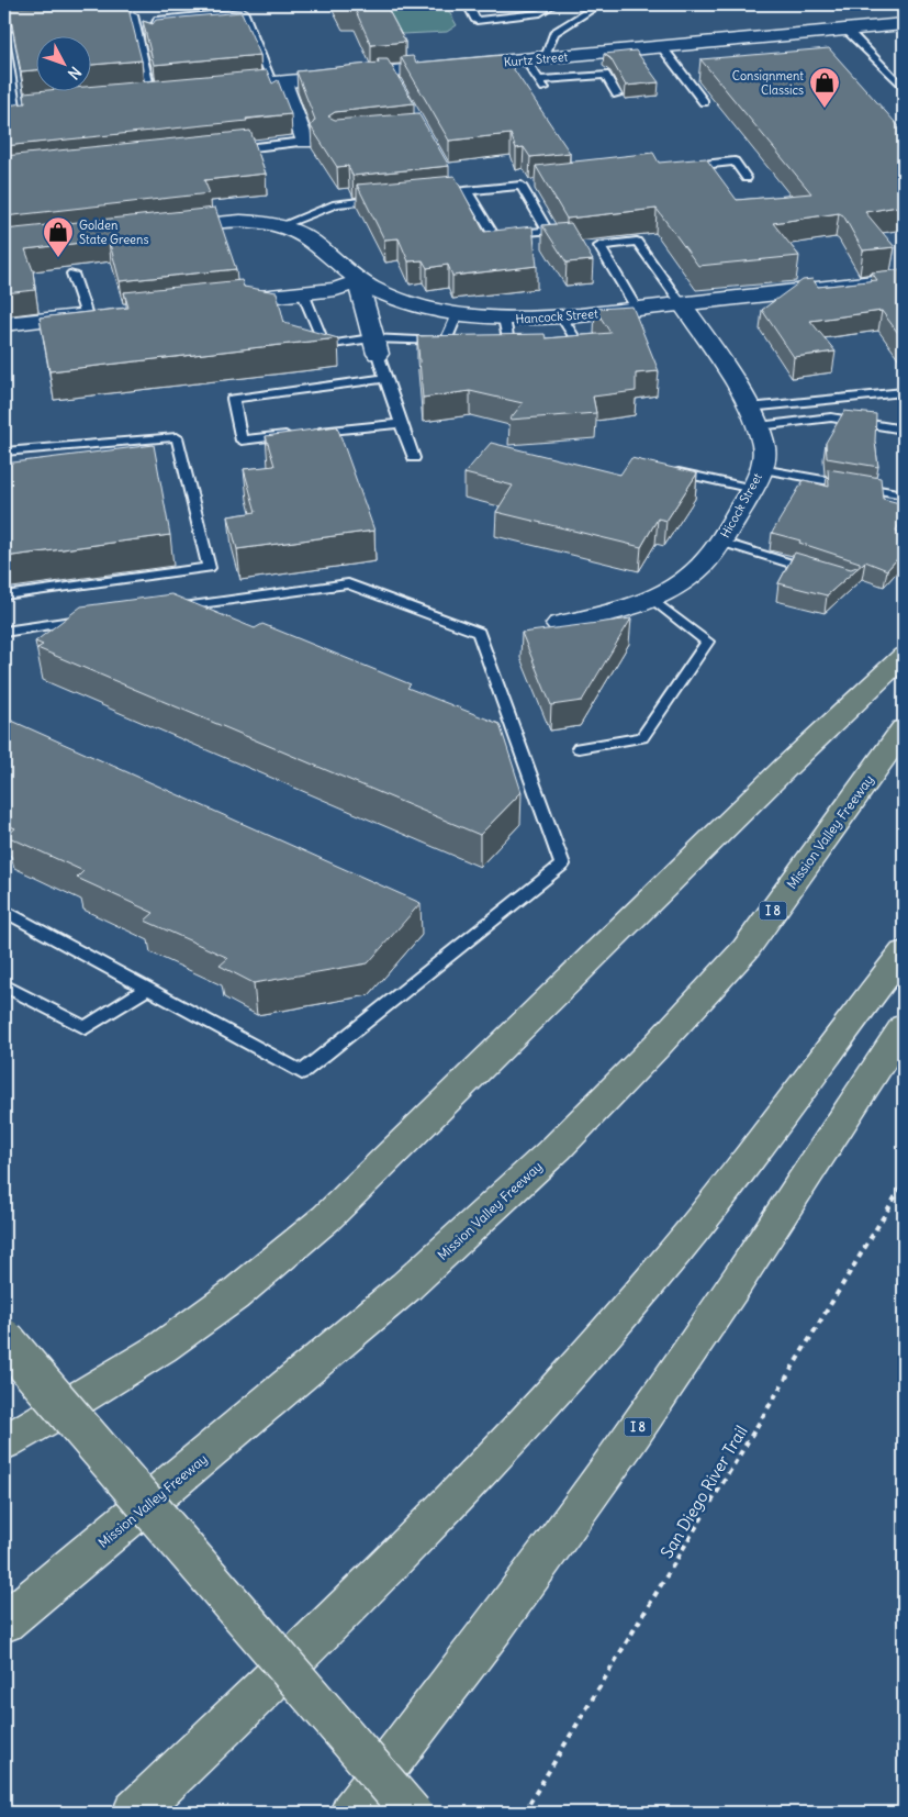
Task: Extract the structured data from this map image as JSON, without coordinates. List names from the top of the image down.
{
  "streets": {
    "highway": ["Mission Valley Freeway", "I 8"],
    "street": ["Kurtz Street", "Hancock Street", "Hicock Street"],
    "path": ["San Diego River Trail"]
  },
  "crossings": [
    ["Hancock Street", "Hicock Street"]
  ],
  "places": {
    "shop": ["Consignment Classics", "Golden State Greens"]
  },
  "north": "bottom right"
}
